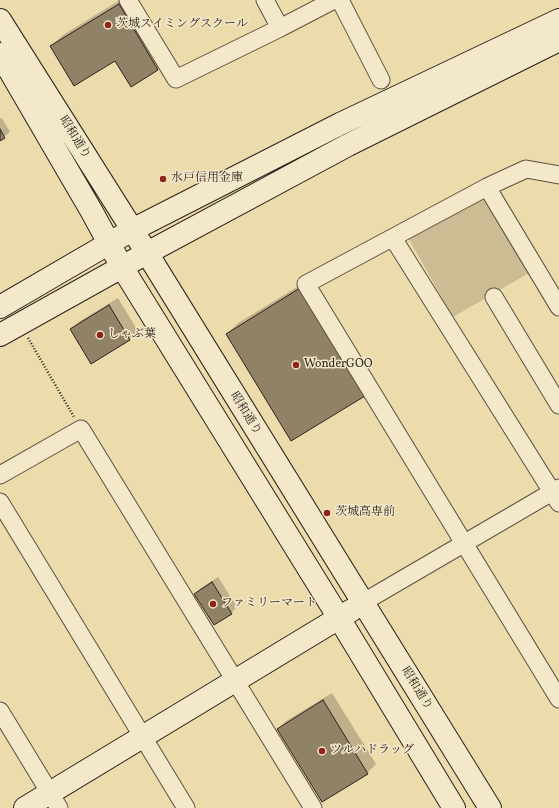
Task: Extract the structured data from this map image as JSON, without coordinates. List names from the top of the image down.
{
  "streets": {
    "street": ["昭和通り"]
  },
  "places": [
    "茨城スイミングスクール",
    "水戸信用金庫",
    "しゃぶ葉",
    "WonderGOO",
    "茨城高専前",
    "ファミリーマート",
    "ツルハドラッグ"
  ]
}
